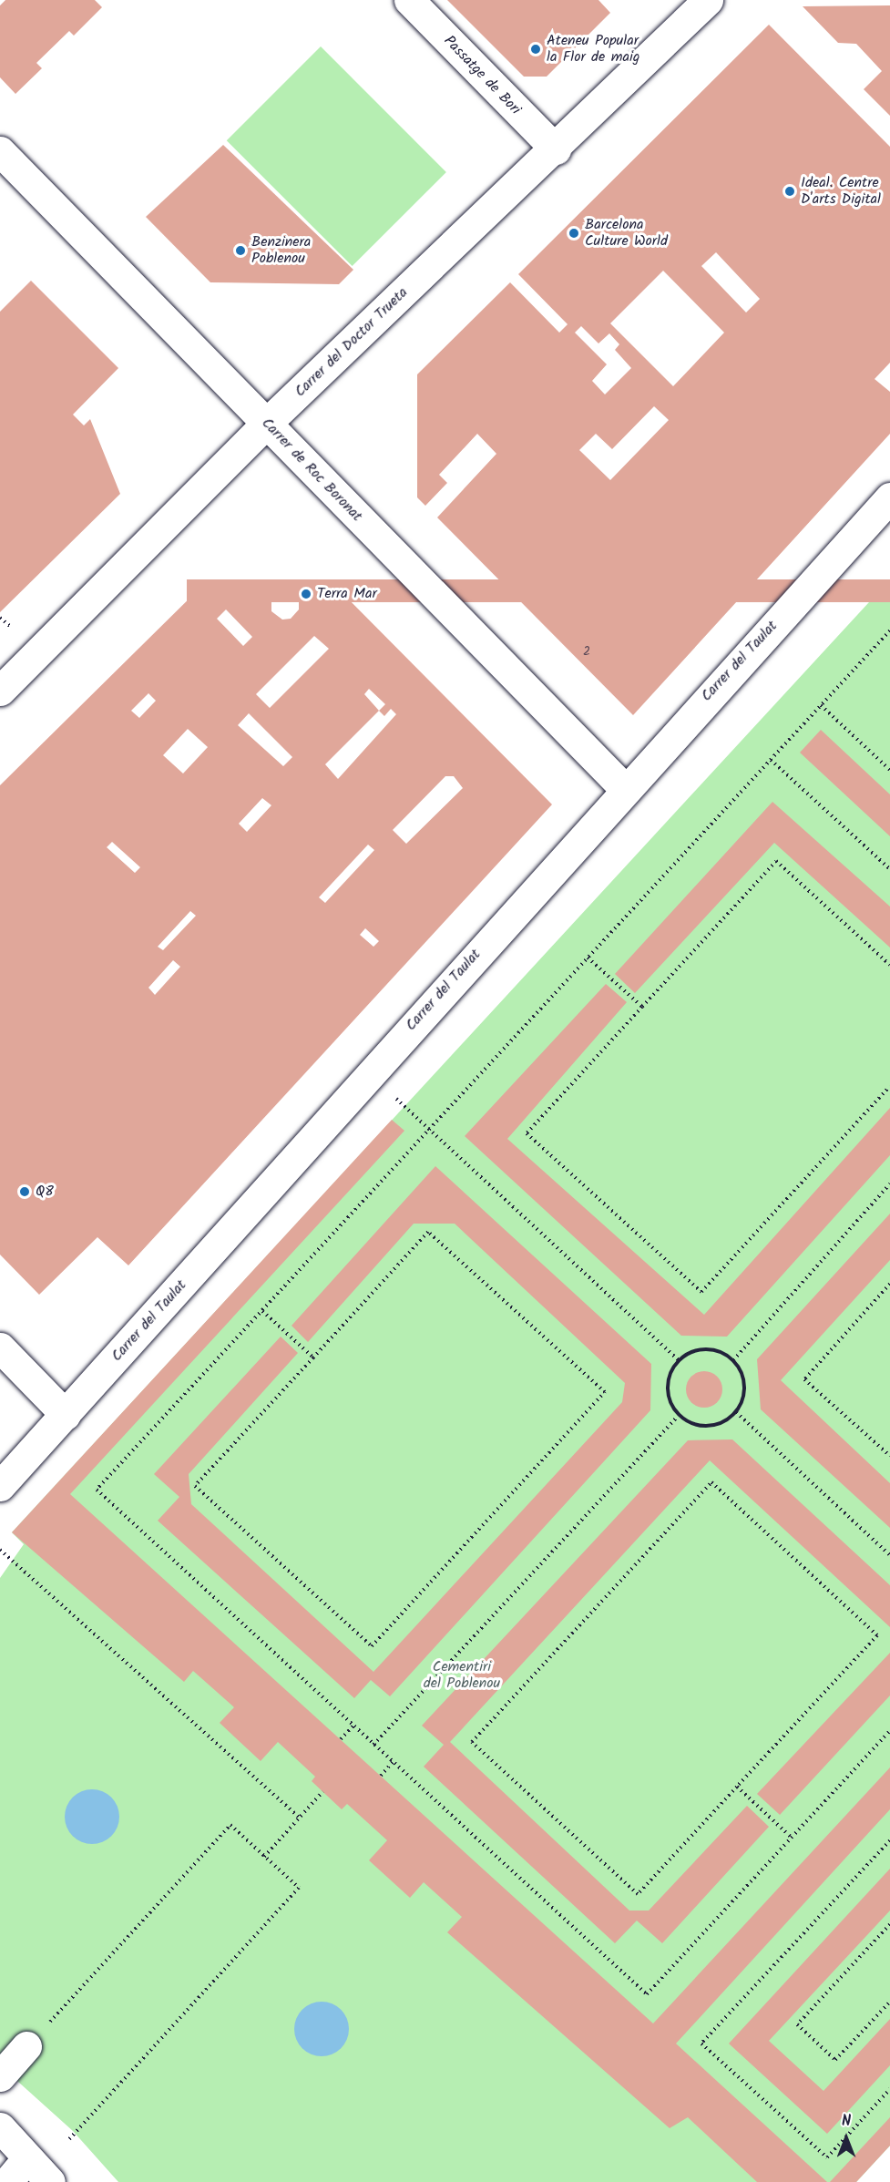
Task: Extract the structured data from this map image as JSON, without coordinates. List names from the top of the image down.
{
  "streets": {
    "street": [
      "Passatge de Bori",
      "Carrer del Doctor Trueta",
      "Carrer de Roc Boronat",
      "Carrer del Taulat"
    ]
  },
  "crossings": [
    ["Passatge de Bori", "Carrer del Doctor Trueta"],
    ["Carrer del Doctor Trueta", "Carrer de Roc Boronat"],
    ["Carrer de Roc Boronat", "Carrer del Taulat"]
  ],
  "parks": ["Cementiri del Poblenou"],
  "places": [
    "Ateneu Popular la Flor de maig",
    "Ideal. Centre D'arts Digital",
    "Barcelona Culture World",
    "Benzinera Poblenou",
    "Terra Mar",
    "Q8"
  ],
  "house_numbers": ["2"],
  "north": "top"
}
